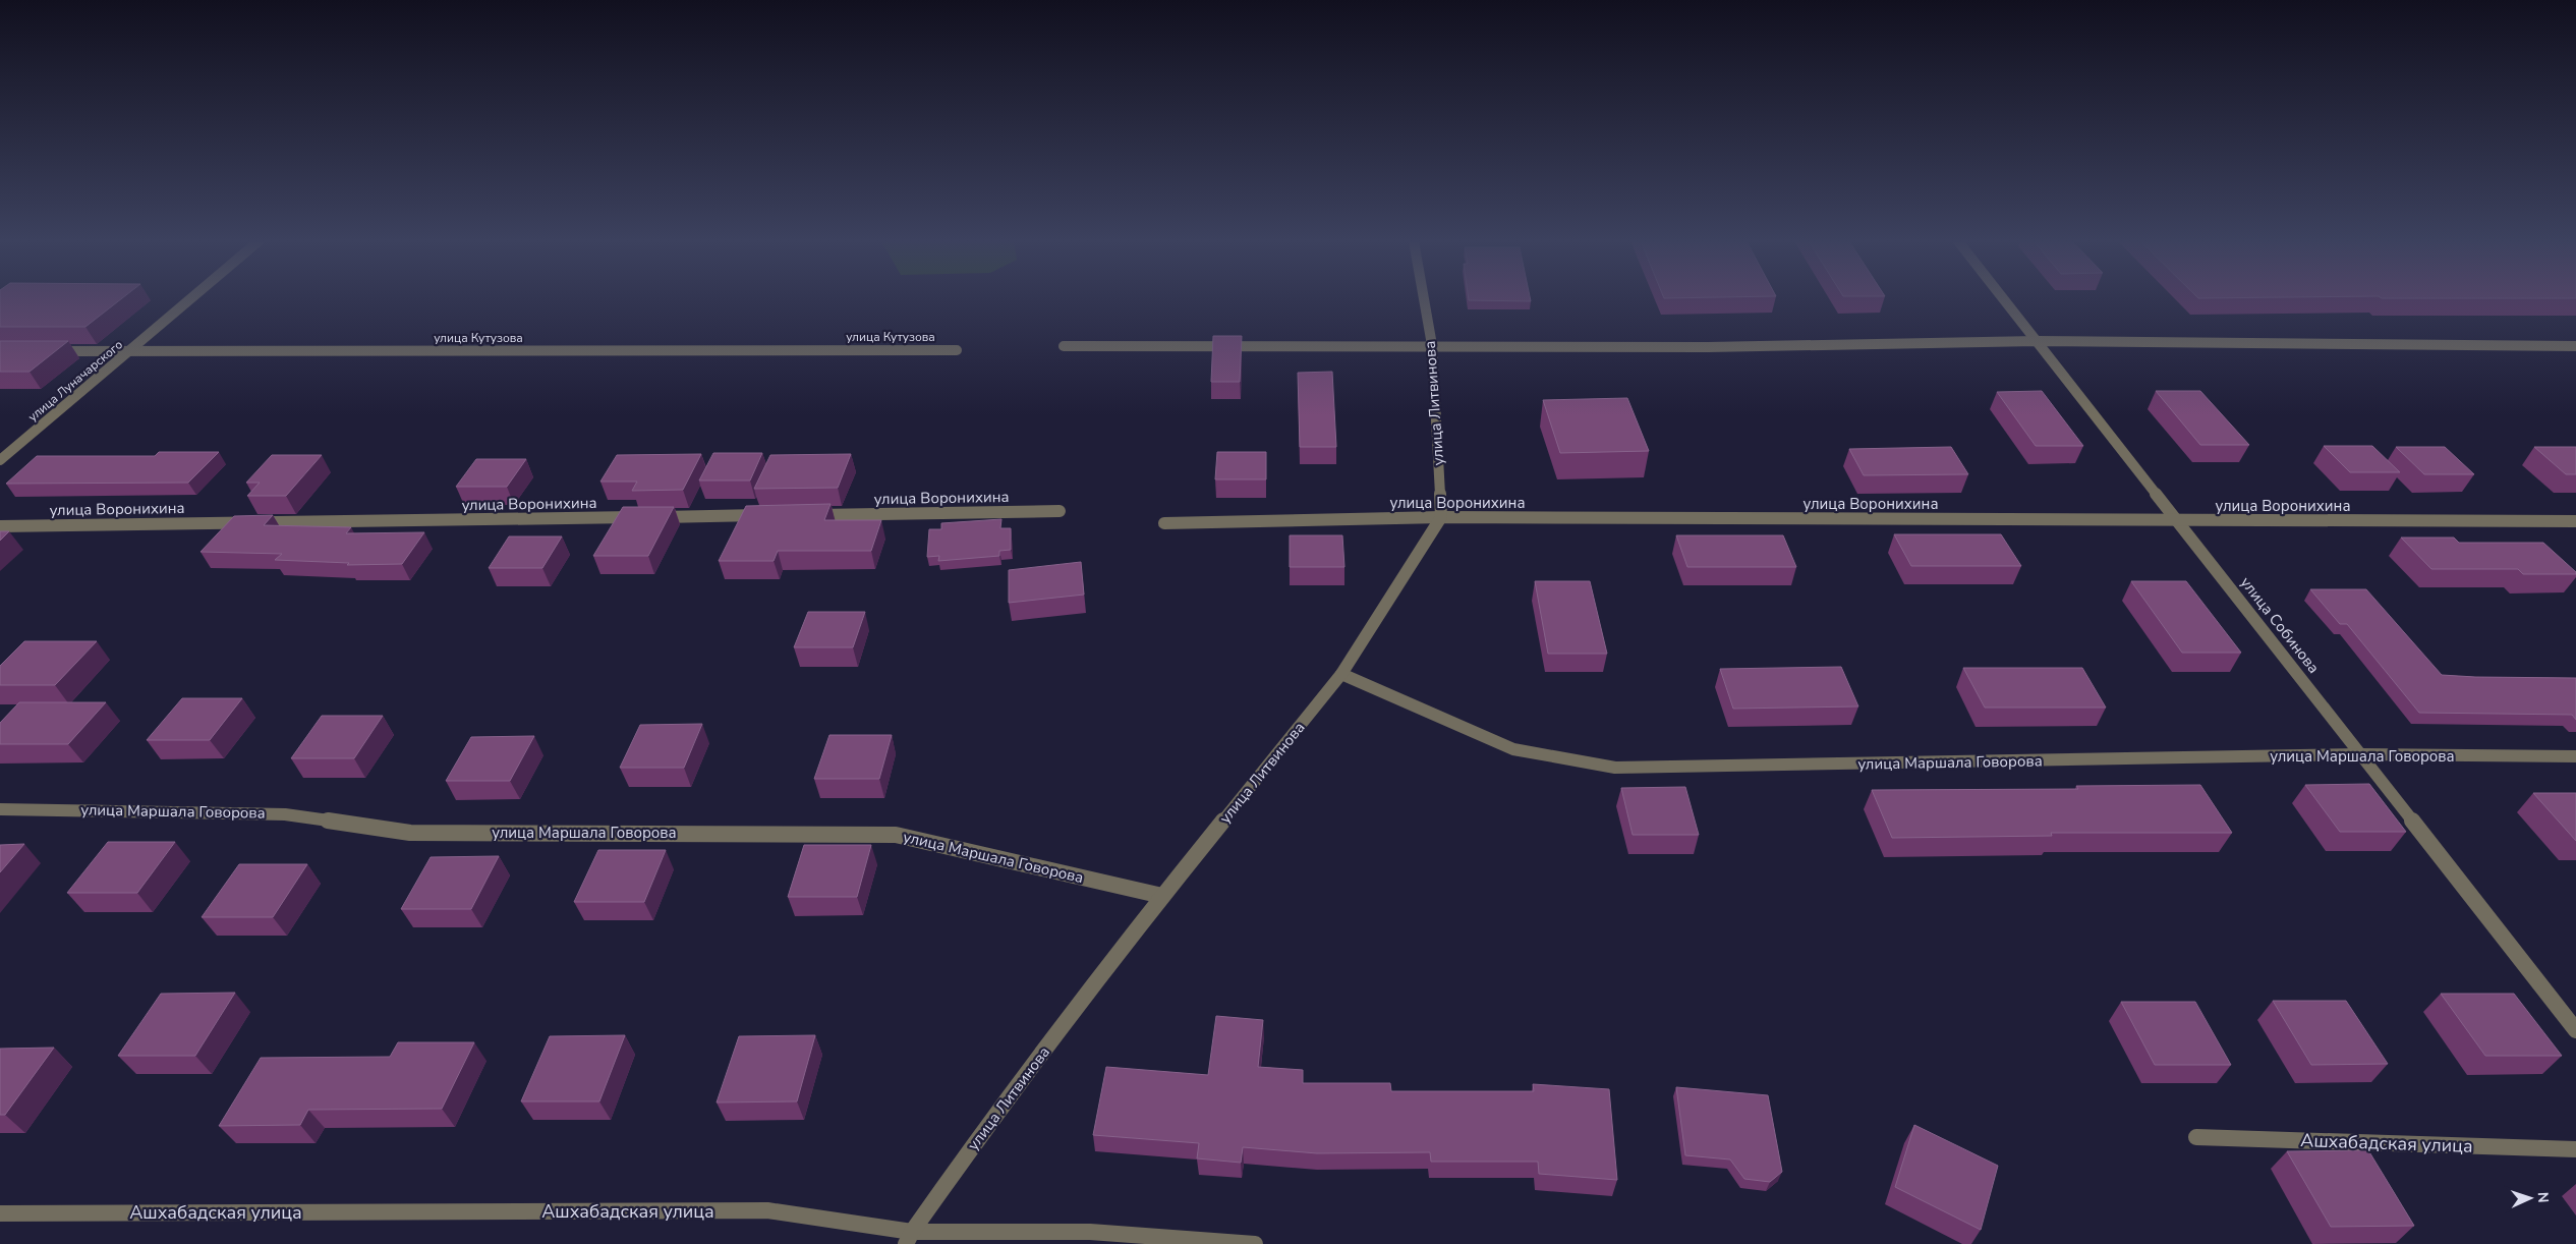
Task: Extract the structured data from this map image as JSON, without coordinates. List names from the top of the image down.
{
  "streets": {
    "street": [
      "улица Кутузова",
      "улица Луначарского",
      "улица Литвинова",
      "улица Воронихина",
      "улица Собинова",
      "улица Маршала Говорова",
      "Ашхабадская улица"
    ]
  },
  "crossings": [
    ["улица Кутузова", "улица Луначарского"],
    ["улица Литвинова", "улица Воронихина"],
    ["улица Литвинова", "улица Маршала Говорова"],
    ["улица Литвинова", "Ашхабадская улица"],
    ["улица Воронихина", "улица Собинова"],
    ["улица Собинова", "улица Маршала Говорова"]
  ],
  "north": "right"
}
